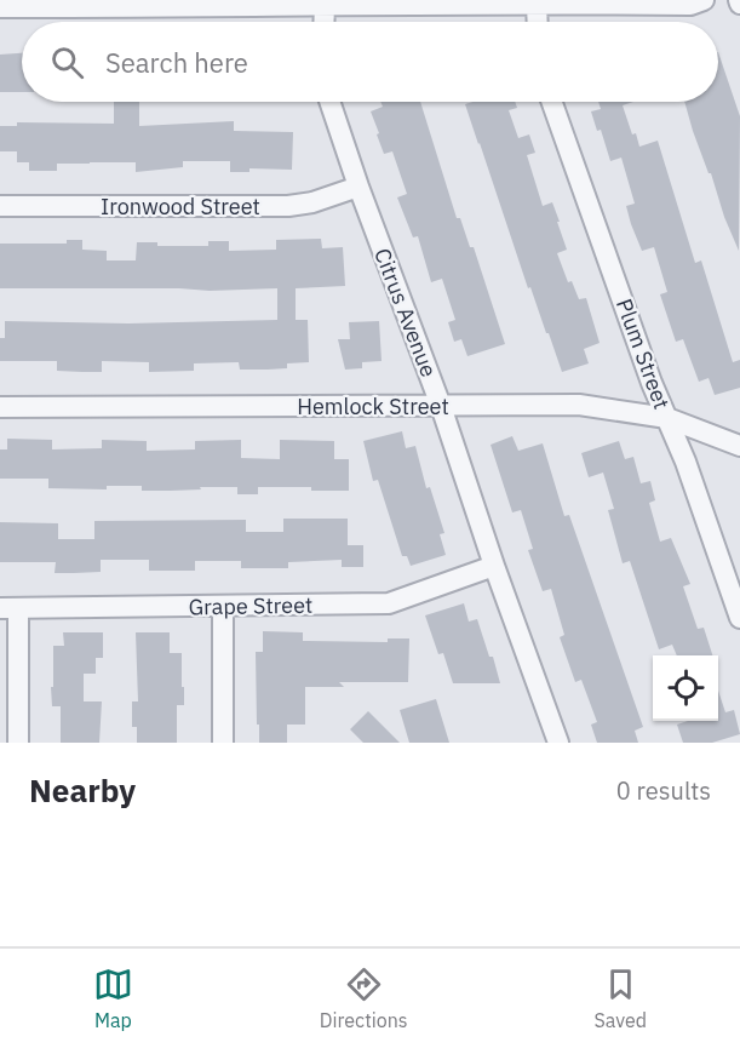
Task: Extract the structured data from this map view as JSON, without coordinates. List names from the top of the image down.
{
  "streets": {
    "street": [
      "Ironwood Street",
      "Citrus Avenue",
      "Plum Street",
      "Hemlock Street",
      "Grape Street"
    ]
  },
  "crossings": [
    ["Ironwood Street", "Citrus Avenue"],
    ["Citrus Avenue", "Hemlock Street"],
    ["Citrus Avenue", "Grape Street"],
    ["Plum Street", "Hemlock Street"]
  ],
  "page": {
    "search": "Search here",
    "heading": ["Nearby", "0 results"],
    "nav": ["Map", "Directions", "Saved"]
  }
}
